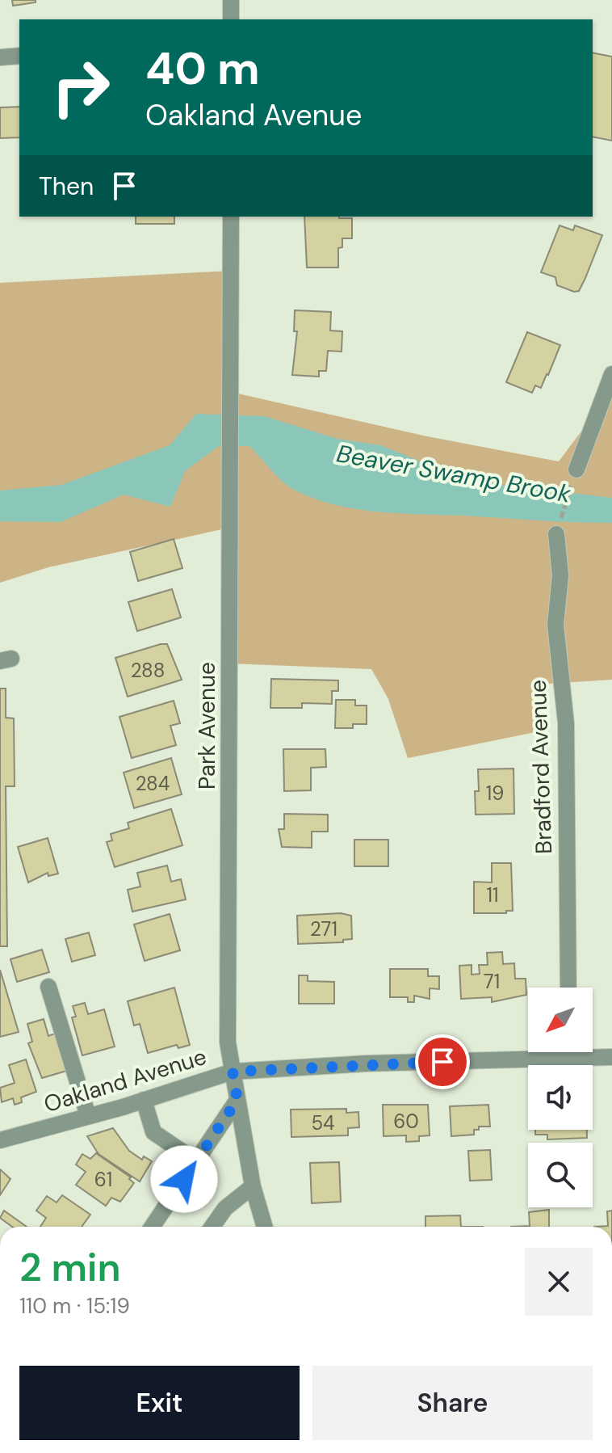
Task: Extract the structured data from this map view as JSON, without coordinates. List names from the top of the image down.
{
  "streets": {
    "street": ["Park Avenue", "Bradford Avenue", "Oakland Avenue"]
  },
  "crossings": [
    ["Park Avenue", "Oakland Avenue"]
  ],
  "water": ["Beaver Swamp Brook"],
  "house_numbers": [
    "288",
    "284",
    "19",
    "11",
    "271",
    "71",
    "60",
    "54",
    "61"
  ],
  "north": "bottom left",
  "page": {
    "turn": ["40 m", "Oakland Avenue"],
    "then": "Then",
    "heading": ["2 min", "110 m · 15:19"],
    "buttons": ["Exit", "Share"]
  }
}
